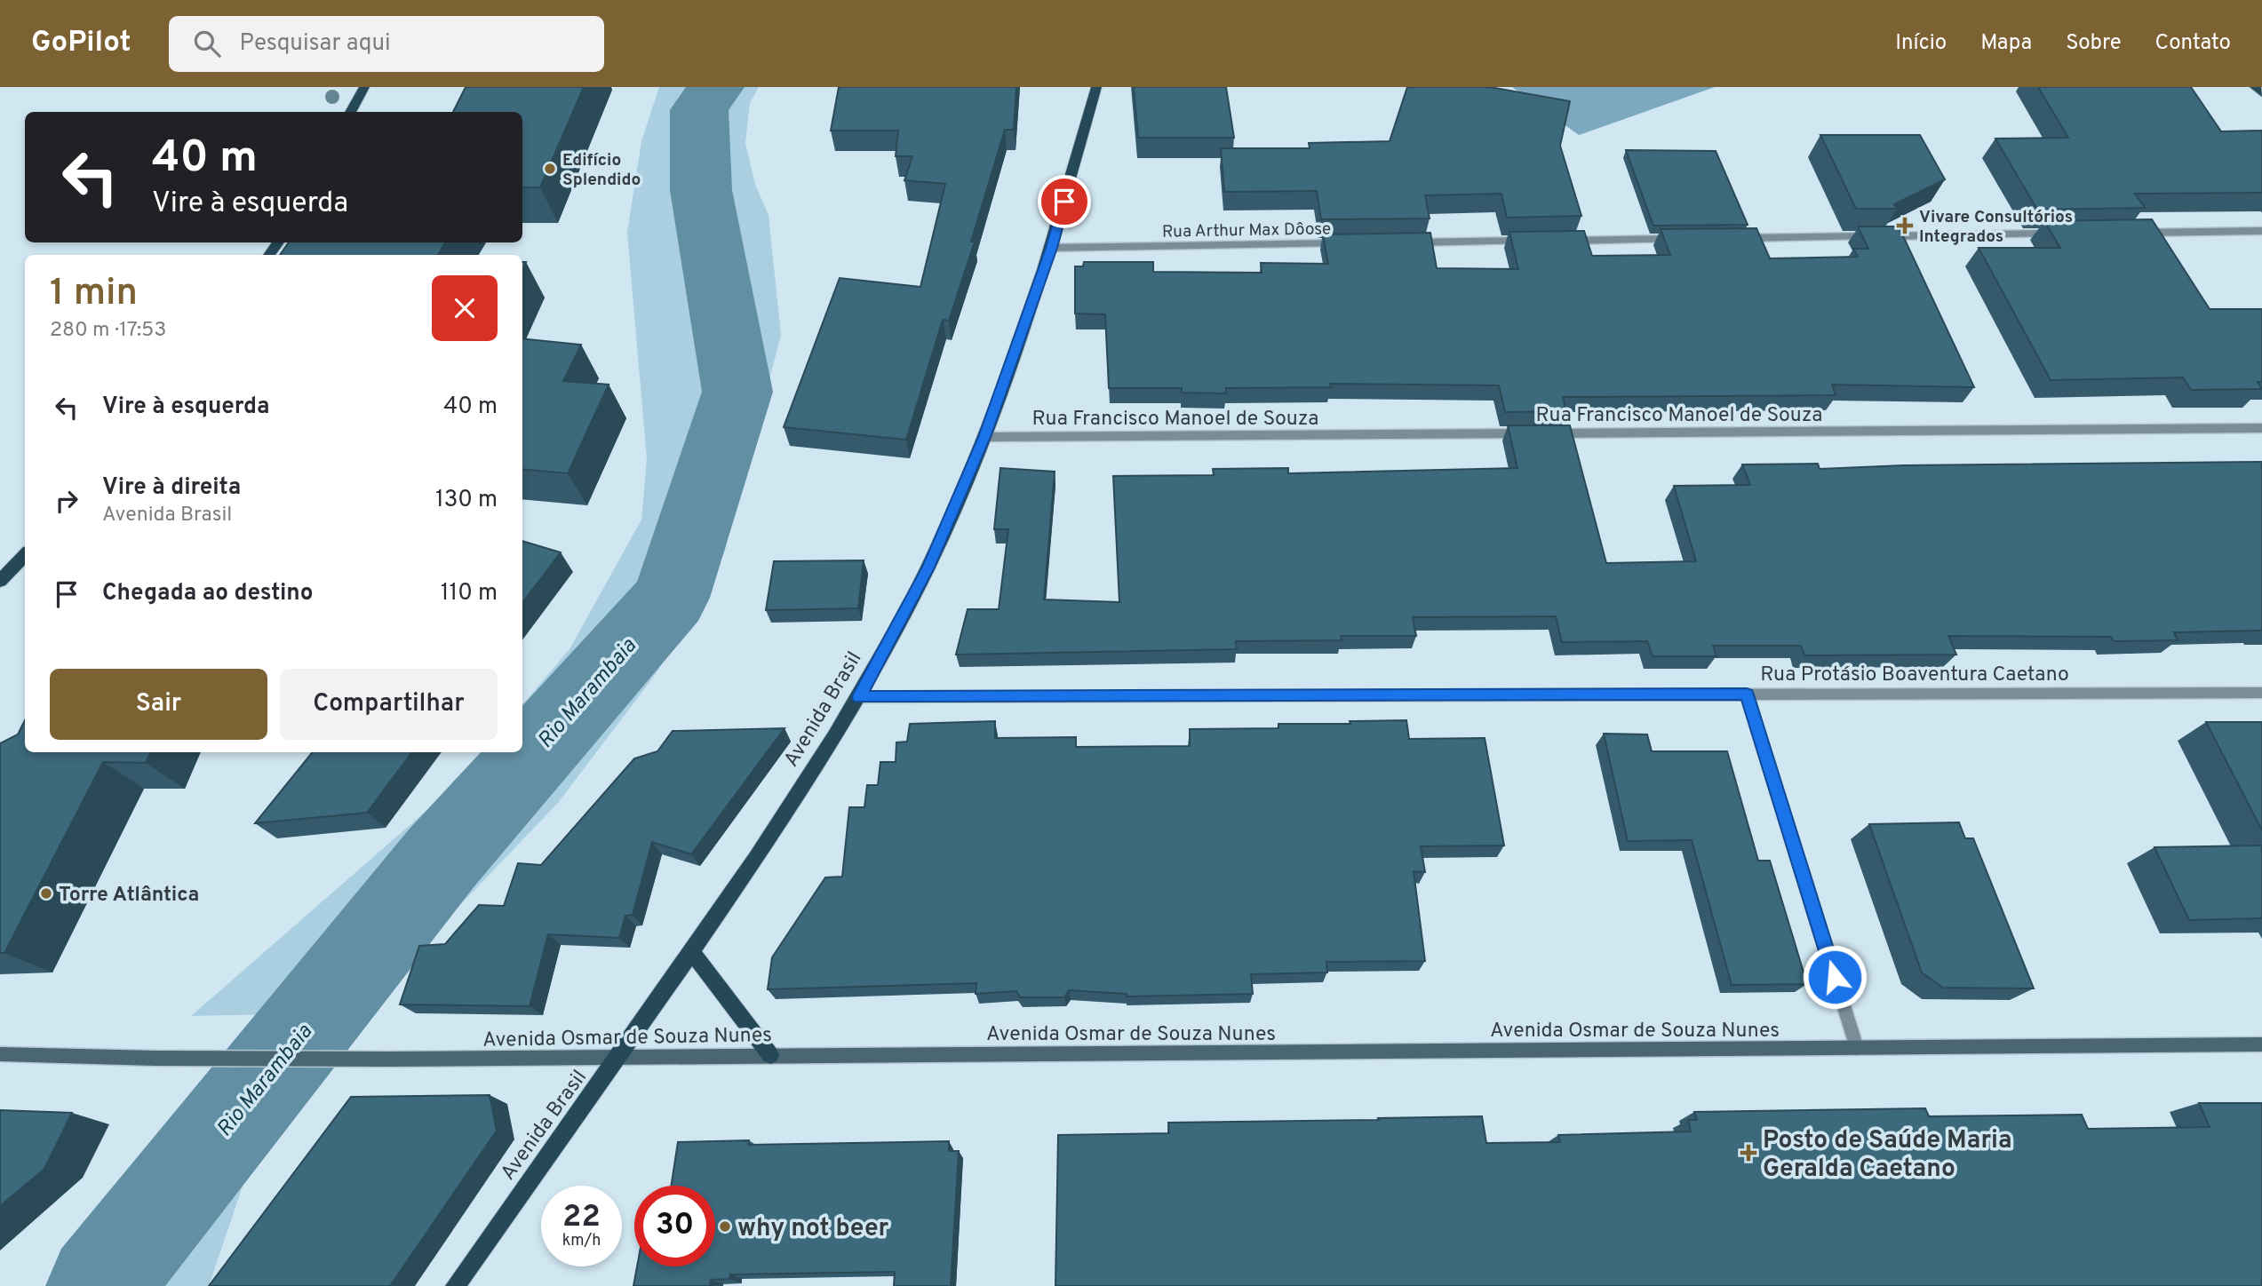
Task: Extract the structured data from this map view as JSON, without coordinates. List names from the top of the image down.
{
  "streets": {
    "main road": ["Avenida Brasil"],
    "street": [
      "Rua Arthur Max Dôose",
      "Rua Francisco Manoel de Souza",
      "Rua Protásio Boaventura Caetano",
      "Avenida Osmar de Souza Nunes"
    ]
  },
  "crossings": [
    ["Rua Arthur Max Dôose", "Avenida Brasil"],
    ["Rua Francisco Manoel de Souza", "Avenida Brasil"],
    ["Rua Protásio Boaventura Caetano", "Avenida Brasil"],
    ["Avenida Brasil", "Avenida Osmar de Souza Nunes"]
  ],
  "water": ["Rio Marambaia"],
  "places": {
    "other": ["Edifício Splendido", "Torre Atlântica", "why not beer"],
    "health": ["Vivare Consultórios Integrados", "Posto de Saúde Maria Geralda Caetano"]
  },
  "page": {
    "header": "GoPilot",
    "search": "Pesquisar aqui",
    "nav": [
      "Início",
      "Mapa",
      "Sobre",
      "Contato"
    ],
    "turn": ["40 m", "Vire à esquerda"],
    "heading": ["1 min", "280 m · 17:53"],
    "list": [
      {
        "name": "Vire à esquerda",
        "value": "40 m"
      },
      {
        "name": "Vire à direita",
        "note": "Avenida Brasil",
        "value": "130 m"
      },
      {
        "name": "Chegada ao destino",
        "value": "110 m"
      }
    ],
    "buttons": ["Sair", "Compartilhar"],
    "speed": "22 km/h",
    "limit": "30"
  }
}
